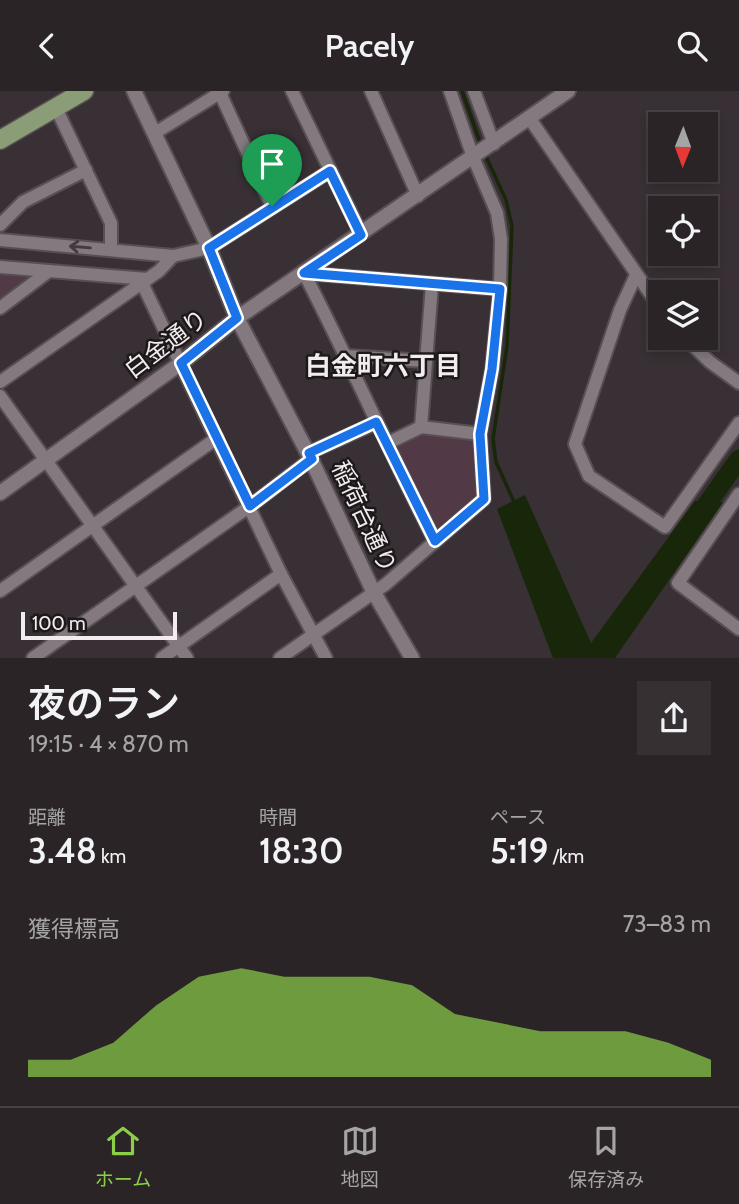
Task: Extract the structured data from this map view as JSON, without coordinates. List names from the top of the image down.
{
  "streets": {
    "street": ["白金通り", "稲荷台通り"]
  },
  "crossings": [
    ["白金通り", "稲荷台通り"]
  ],
  "districts": ["白金町六丁目"],
  "scale_bar": "100 m",
  "north": "bottom",
  "page": {
    "header": "Pacely",
    "scale": "100 m",
    "heading": ["夜のラン", "19:15 · 4 × 870 m"],
    "stats": [
      ["距離", "3.48 km"],
      ["時間", "18:30"],
      ["ペース", "5:19 /km"]
    ],
    "chart": ["獲得標高", "73–83 m"],
    "tabs": ["ホーム", "地図", "保存済み"]
  }
}
